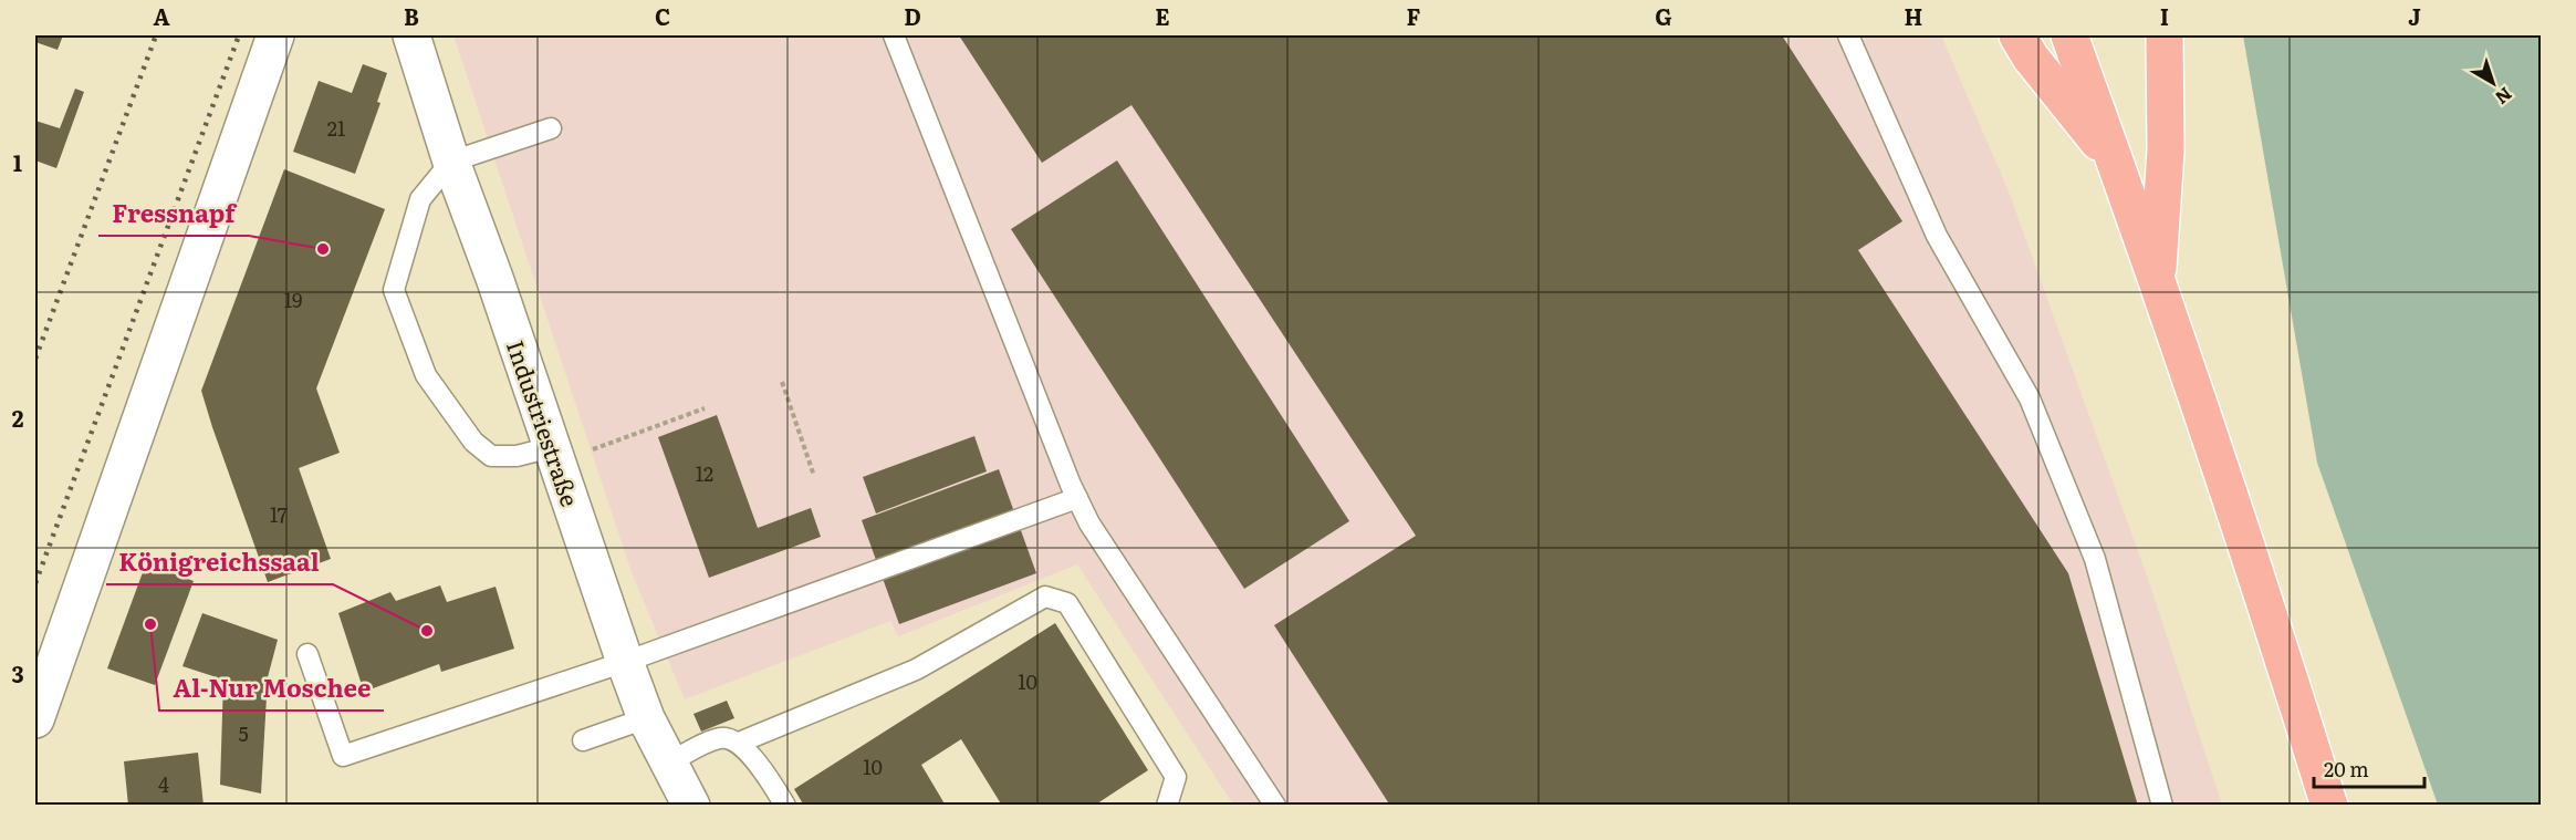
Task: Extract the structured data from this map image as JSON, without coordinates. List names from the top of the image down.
{
  "streets": {
    "street": ["Industriestraße"]
  },
  "places": ["Fressnapf", "Al-Nur Moschee", "Königreichssaal"],
  "house_numbers": [
    "21",
    "19",
    "12",
    "17",
    "10",
    "5",
    "10",
    "4"
  ],
  "scale_bar": "20 m",
  "north": "bottom right",
  "grid": {
    "columns": [
      "A",
      "B",
      "C",
      "D",
      "E",
      "F",
      "G",
      "H",
      "I",
      "J"
    ],
    "rows": ["1", "2", "3"]
  }
}
